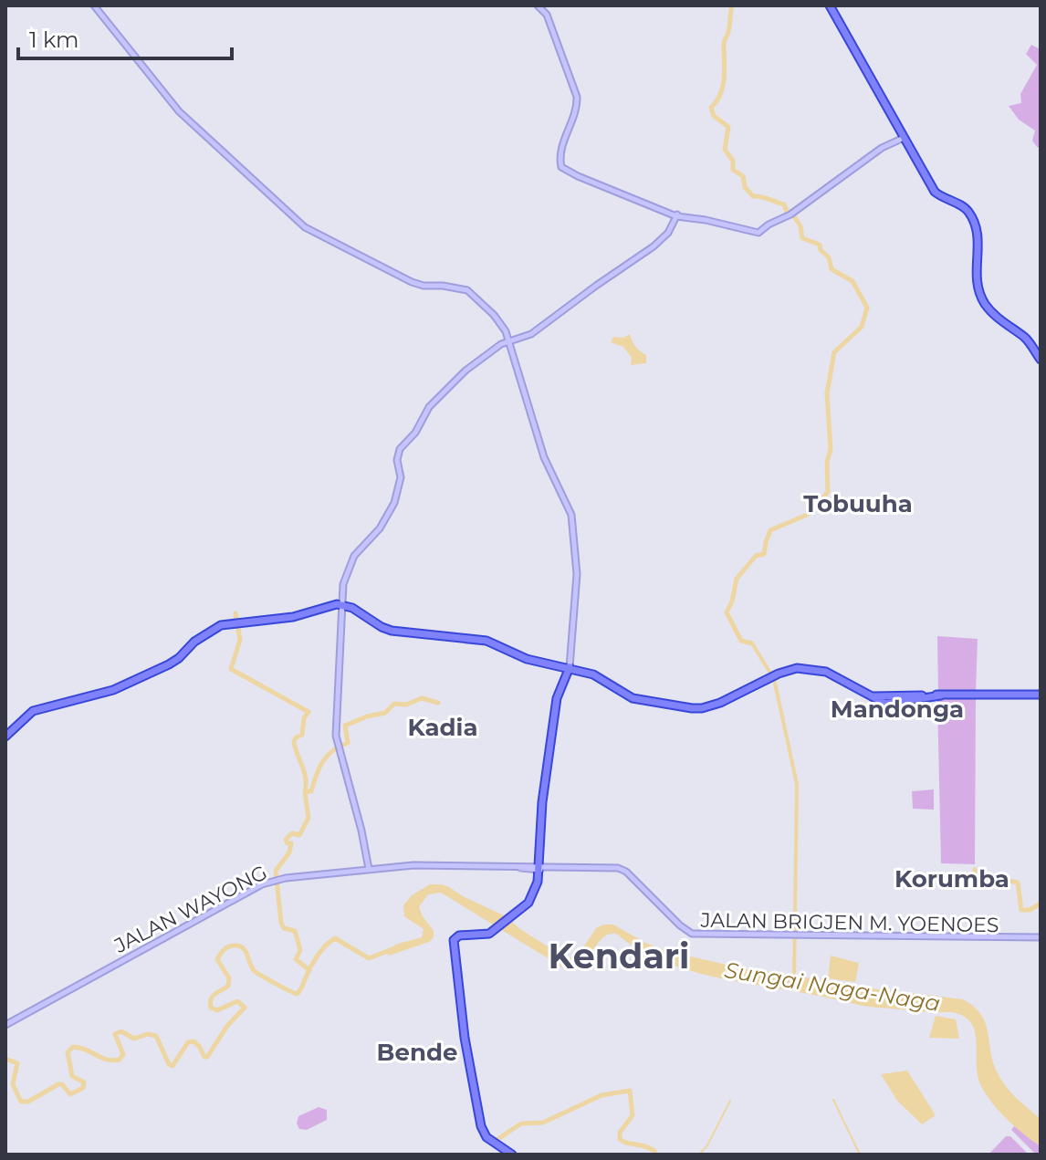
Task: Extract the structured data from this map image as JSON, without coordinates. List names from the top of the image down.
{
  "streets": {
    "main road": ["JALAN WAYONG", "JALAN BRIGJEN M. YOENOES"]
  },
  "crossings": [
    ["JALAN WAYONG", "JALAN BRIGJEN M. YOENOES"]
  ],
  "districts": [
    "Tobuuha",
    "Mandonga",
    "Kadia",
    "Korumba",
    "Kendari",
    "Bende"
  ],
  "water": ["Sungai Naga-Naga"],
  "scale_bar": "1 km"
}
